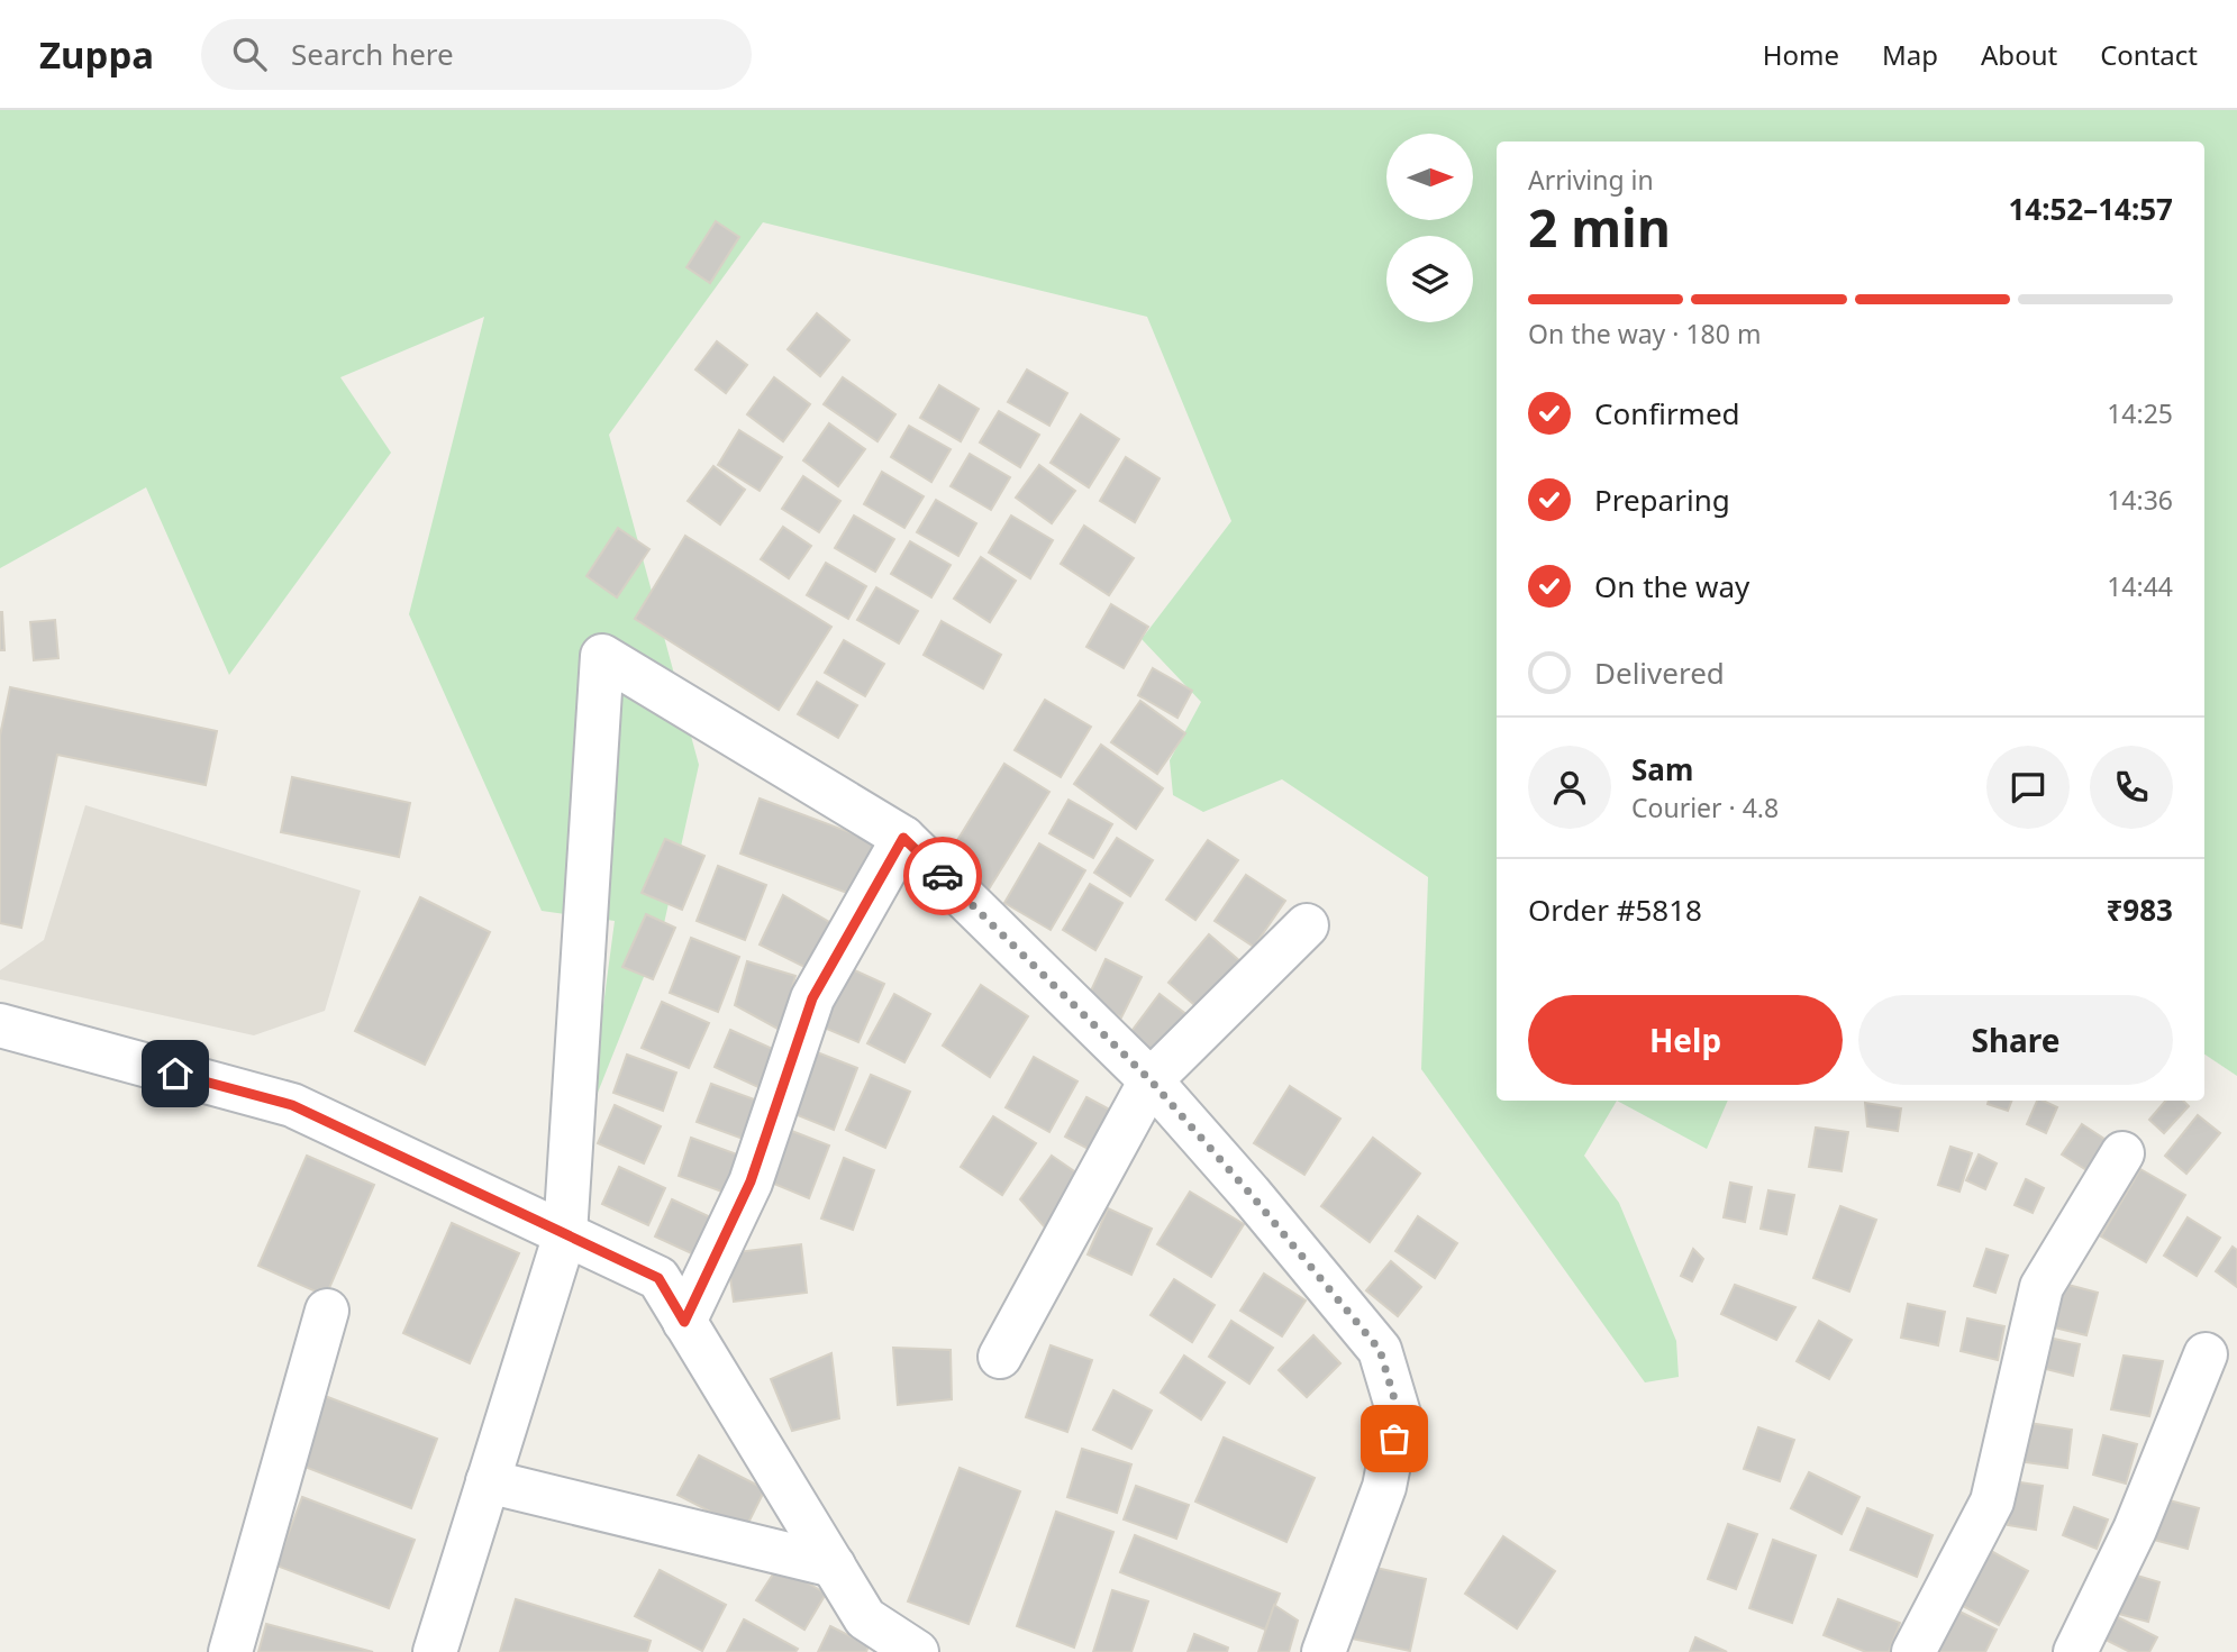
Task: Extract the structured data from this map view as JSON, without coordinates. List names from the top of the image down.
{
  "north": "right",
  "page": {
    "header": "Zuppa",
    "search": "Search here",
    "nav": [
      "Home",
      "Map",
      "About",
      "Contact"
    ],
    "heading": ["2 min", "Arriving in", "14:52–14:57"],
    "panel": [
      "Sam",
      "Courier · 4.8",
      "Order #5818",
      "₹983"
    ],
    "bar": "On the way · 180 m",
    "list": [
      ["Confirmed", "14:25"],
      ["Preparing", "14:36"],
      ["On the way", "14:44"],
      "Delivered"
    ],
    "buttons": ["Help", "Share"]
  }
}
